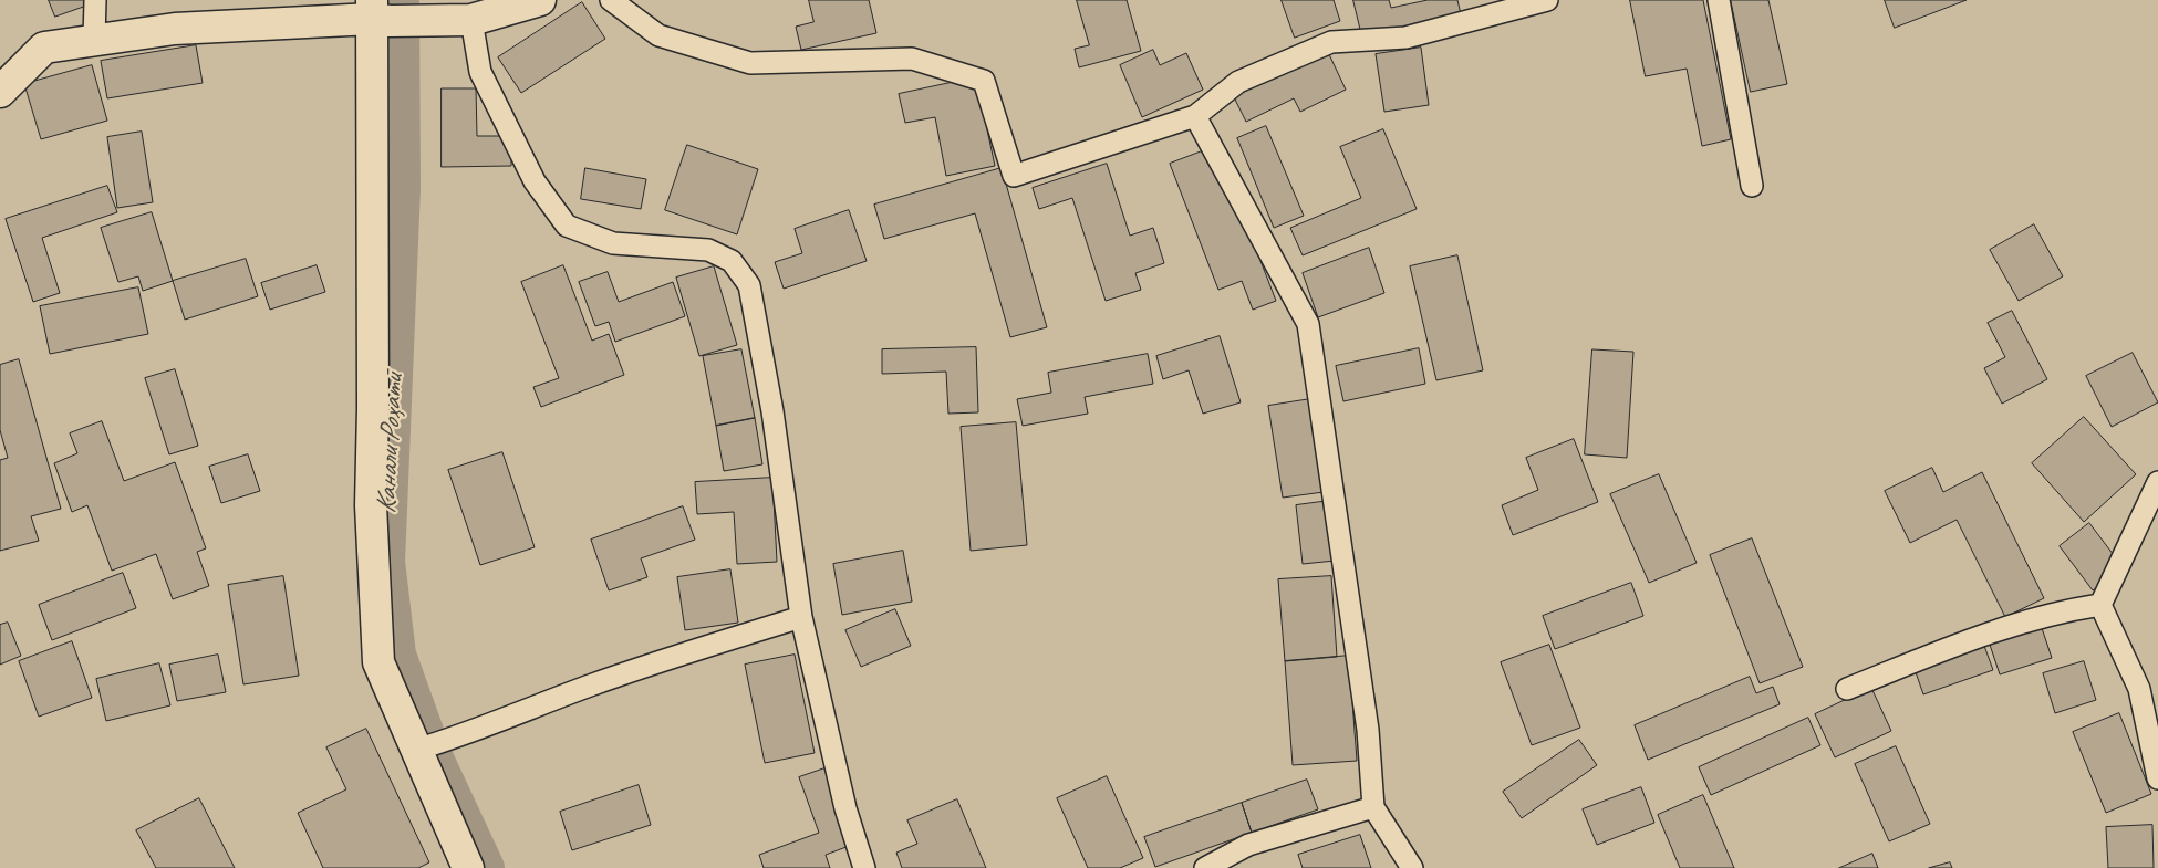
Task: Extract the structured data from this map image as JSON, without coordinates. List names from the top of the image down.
{
  "water": ["Канали Роҳатӣ"]
}
